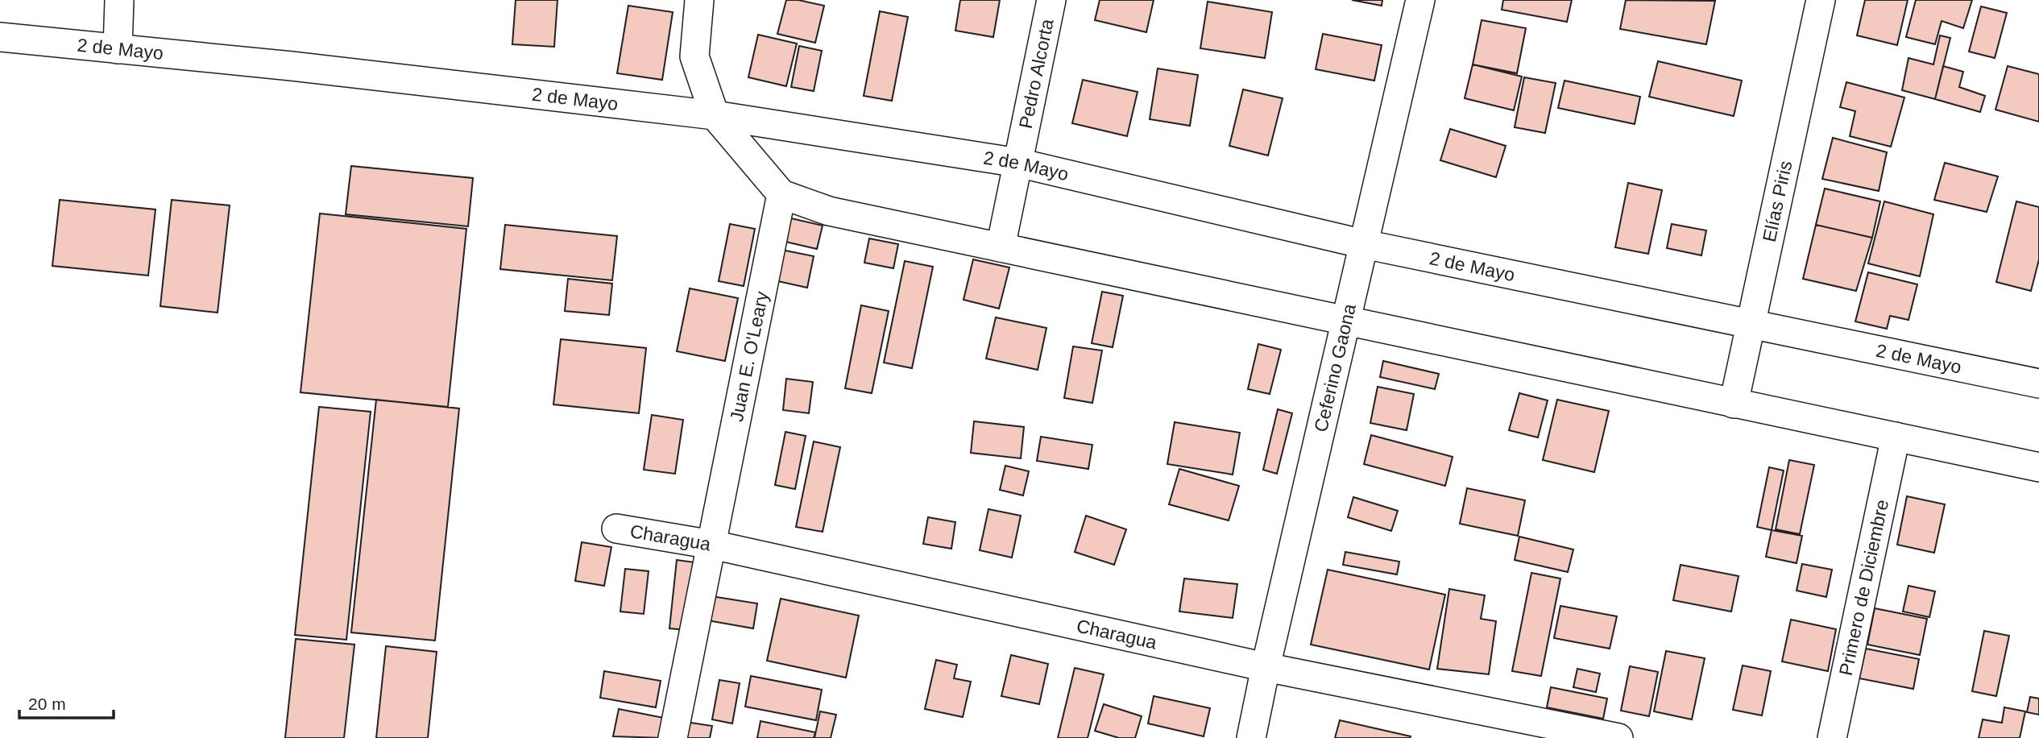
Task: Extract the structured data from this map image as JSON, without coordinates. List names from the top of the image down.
{
  "streets": {
    "street": [
      "2 de Mayo",
      "Pedro Alcorta",
      "Elías Piris",
      "Juan E. O'Leary",
      "Ceferino Gaona",
      "Charagua",
      "Primero de Diciembre"
    ]
  },
  "crossings": [
    ["2 de Mayo", "Pedro Alcorta"],
    ["2 de Mayo", "Elías Piris"],
    ["2 de Mayo", "Ceferino Gaona"],
    ["Juan E. O'Leary", "Charagua"],
    ["Ceferino Gaona", "Charagua"]
  ],
  "scale_bar": "20 m"
}
